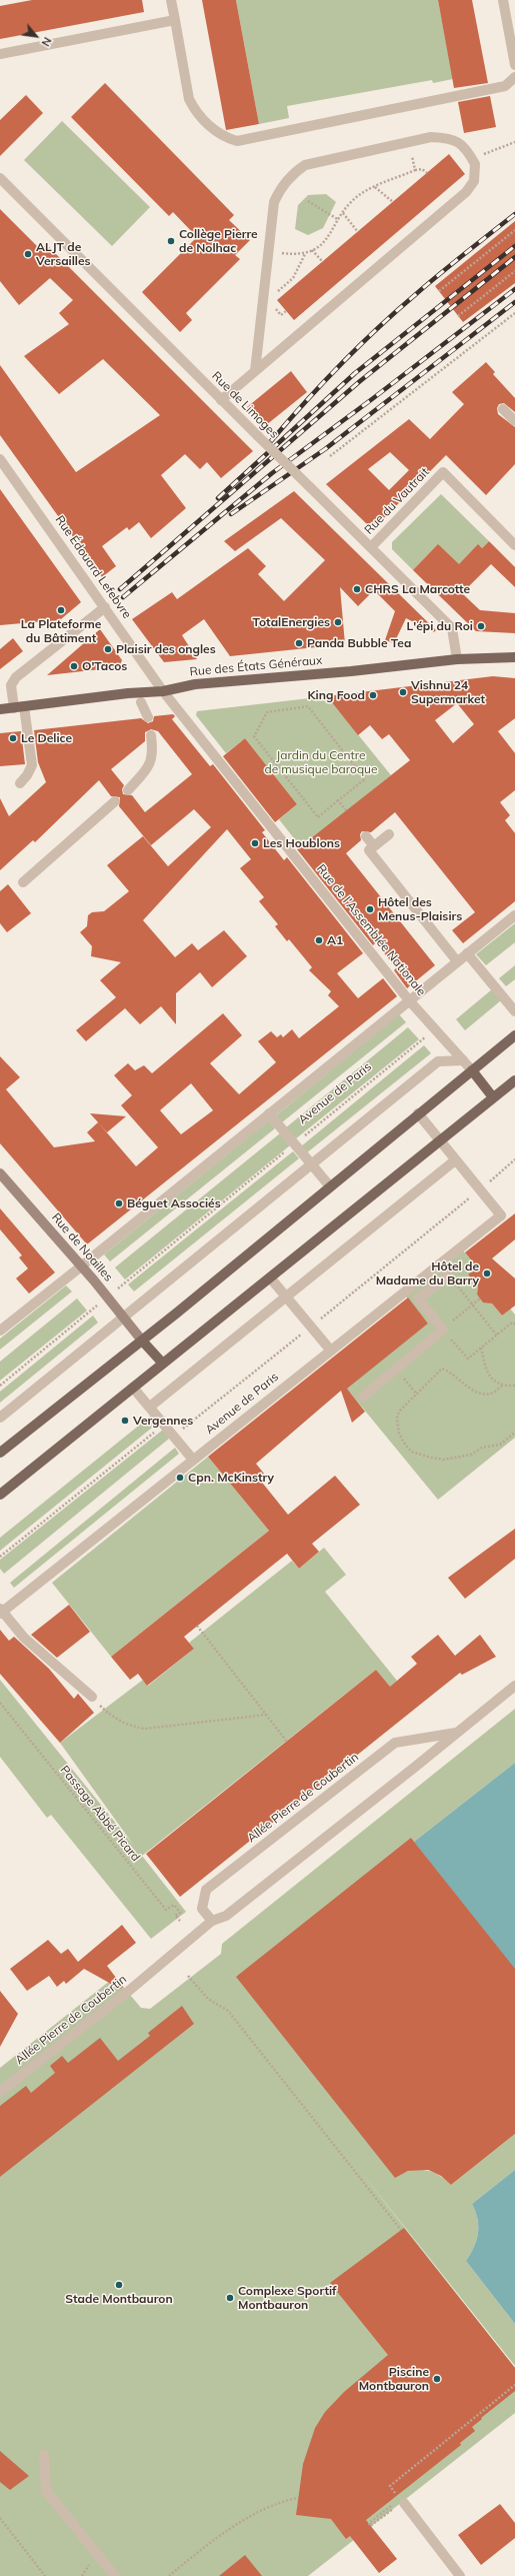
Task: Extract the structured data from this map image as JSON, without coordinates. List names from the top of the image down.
{
  "streets": {
    "main road": ["Rue des États Généraux"],
    "street": [
      "Rue de Limoges",
      "Rue du Vautrait",
      "Rue Édouard Lefebvre",
      "Rue de l'Assemblée Nationale",
      "Avenue de Paris",
      "Rue de Noailles",
      "Allée Pierre de Coubertin"
    ],
    "path": ["Passage Abbé Picard"]
  },
  "crossings": [
    ["Rue de Limoges", "Rue du Vautrait"],
    ["Rue de Limoges", "Rue des États Généraux"],
    ["Rue Édouard Lefebvre", "Rue des États Généraux"],
    ["Rue Édouard Lefebvre", "Rue de l'Assemblée Nationale"],
    ["Rue des États Généraux", "Rue de l'Assemblée Nationale"],
    ["Rue de l'Assemblée Nationale", "Avenue de Paris"],
    ["Avenue de Paris", "Rue de Noailles"]
  ],
  "parks": ["Jardin du Centre de musique baroque"],
  "places": [
    "Collège Pierre de Nolhac",
    "ALJT de Versailles",
    "CHRS La Marcotte",
    "La Plateforme du Bâtiment",
    "TotalEnergies",
    "L'épi du Roi",
    "Panda Bubble Tea",
    "Plaisir des ongles",
    "O'Tacos",
    "Vishnu 24 Supermarket",
    "King Food",
    "Le Delice",
    "Les Houblons",
    "Hôtel des Menus-Plaisirs",
    "A1",
    "Béguet Associés",
    "Hôtel de Madame du Barry",
    "Vergennes",
    "Cpn. McKinstry",
    "Stade Montbauron",
    "Complexe Sportif Montbauron",
    "Piscine Montbauron"
  ],
  "north": "bottom right"
}
